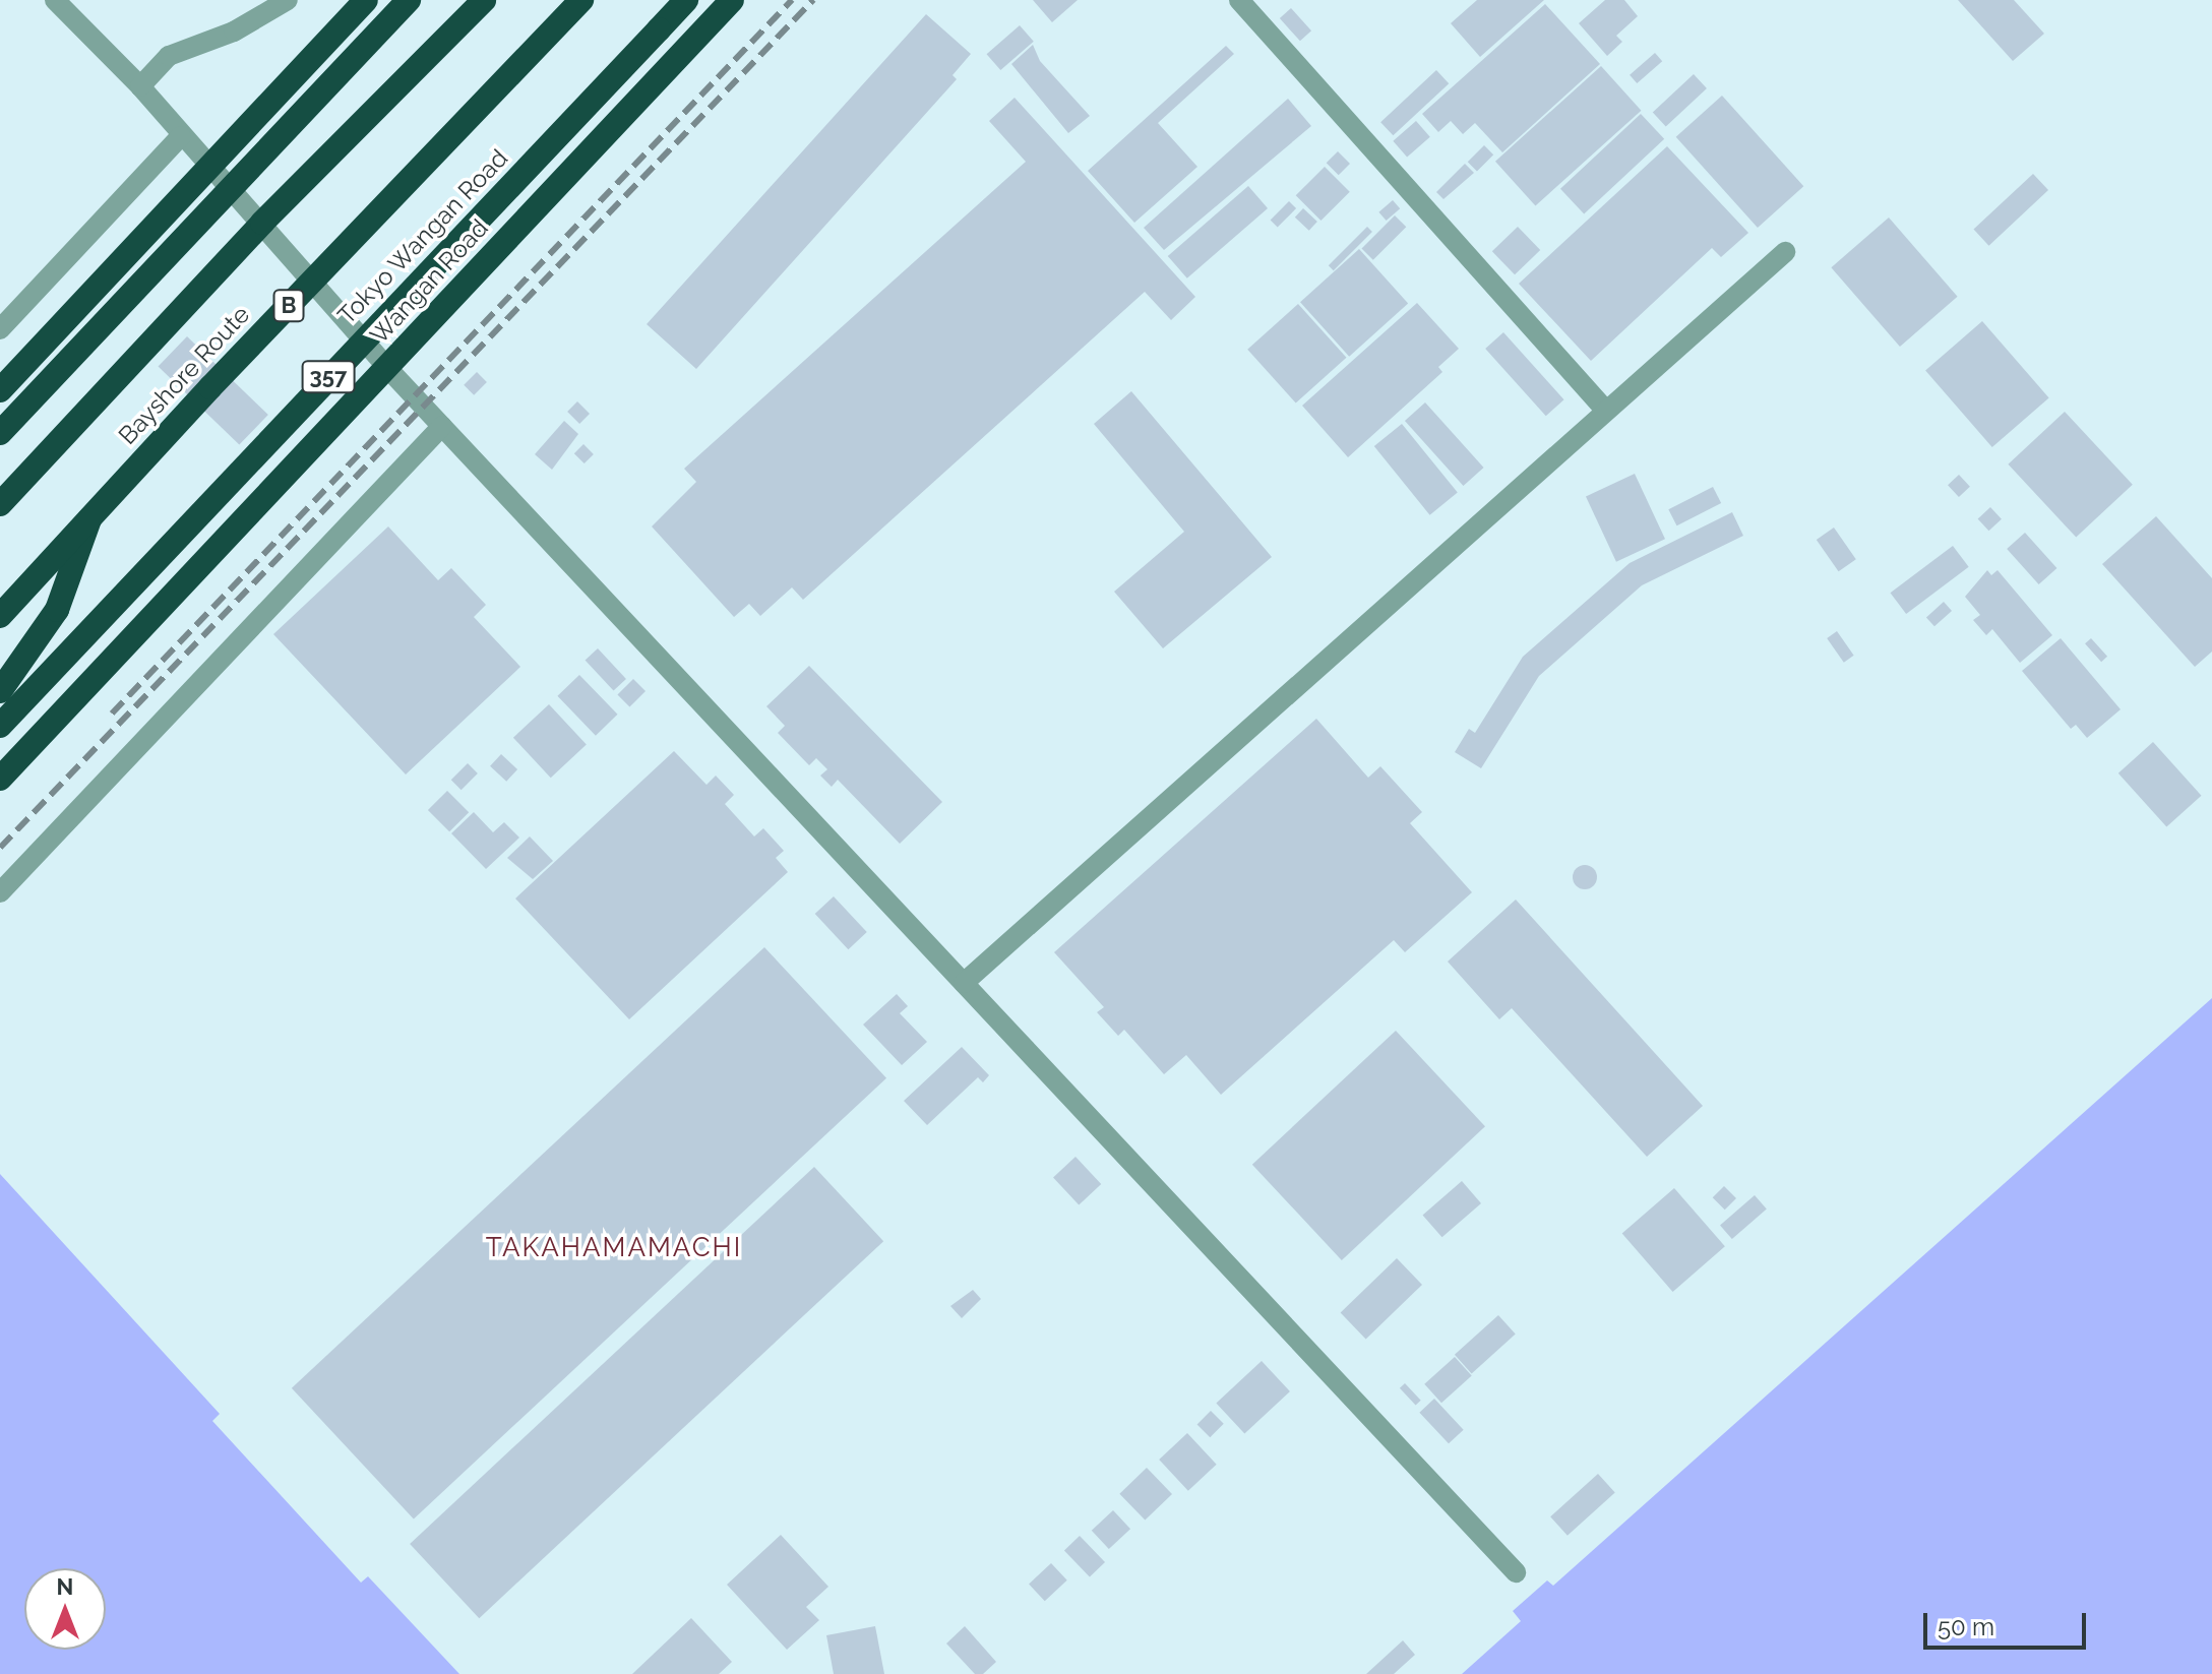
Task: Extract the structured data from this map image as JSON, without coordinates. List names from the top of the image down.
{
  "streets": {
    "highway": [
      "Tokyo Wangan Road",
      "Wangan Road",
      "B",
      "Bayshore Route",
      "357"
    ]
  },
  "districts": ["TAKAHAMAMACHI"],
  "scale_bar": "50 m",
  "north": "top"
}
